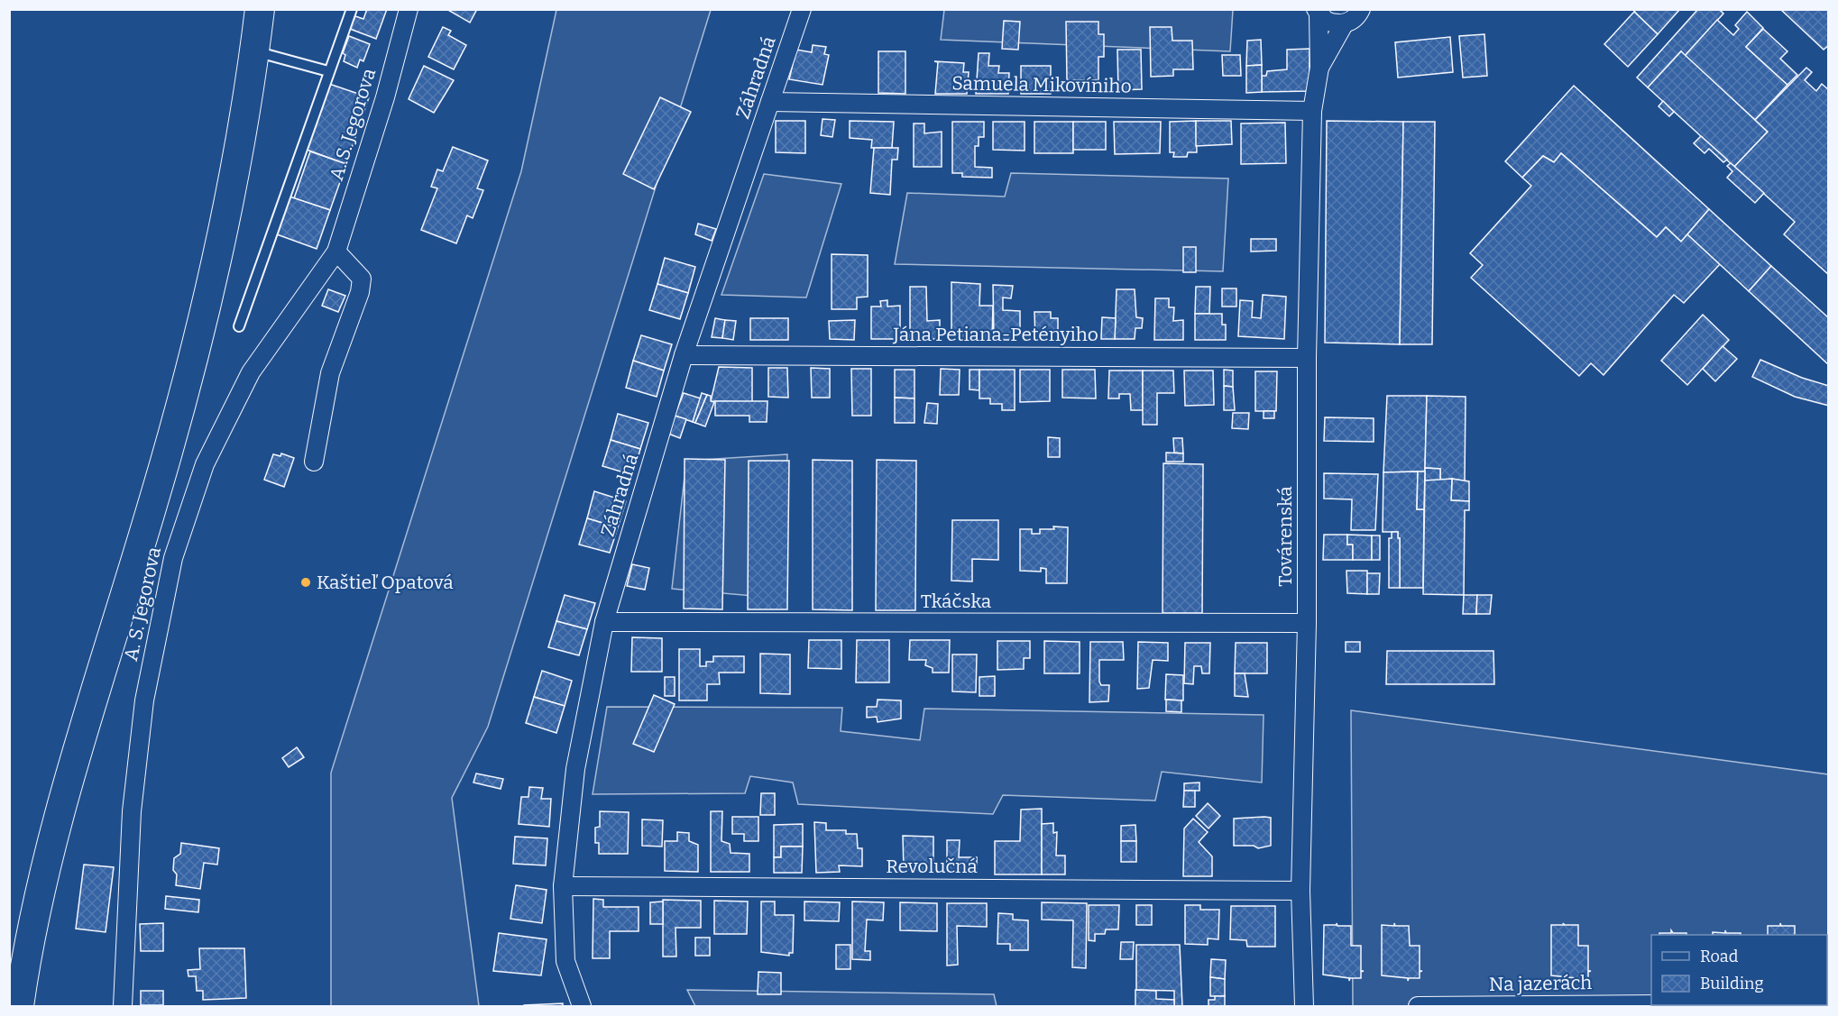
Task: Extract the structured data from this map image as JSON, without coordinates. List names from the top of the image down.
{
  "streets": {
    "street": [
      "Záhradná",
      "Samuela Mikovíniho",
      "A. S. Jegorova",
      "Jána Petiana-Petényiho",
      "Továrenská",
      "Tkáčska",
      "Revolučná",
      "Na jazerách"
    ]
  },
  "crossings": [
    ["Záhradná", "Samuela Mikovíniho"],
    ["Záhradná", "Jána Petiana-Petényiho"],
    ["Záhradná", "Tkáčska"],
    ["Záhradná", "Revolučná"],
    ["Samuela Mikovíniho", "Továrenská"],
    ["Jána Petiana-Petényiho", "Továrenská"],
    ["Továrenská", "Tkáčska"],
    ["Továrenská", "Revolučná"]
  ],
  "places": ["Kaštieľ Opatová"],
  "legend": ["Road", "Building"]
}
